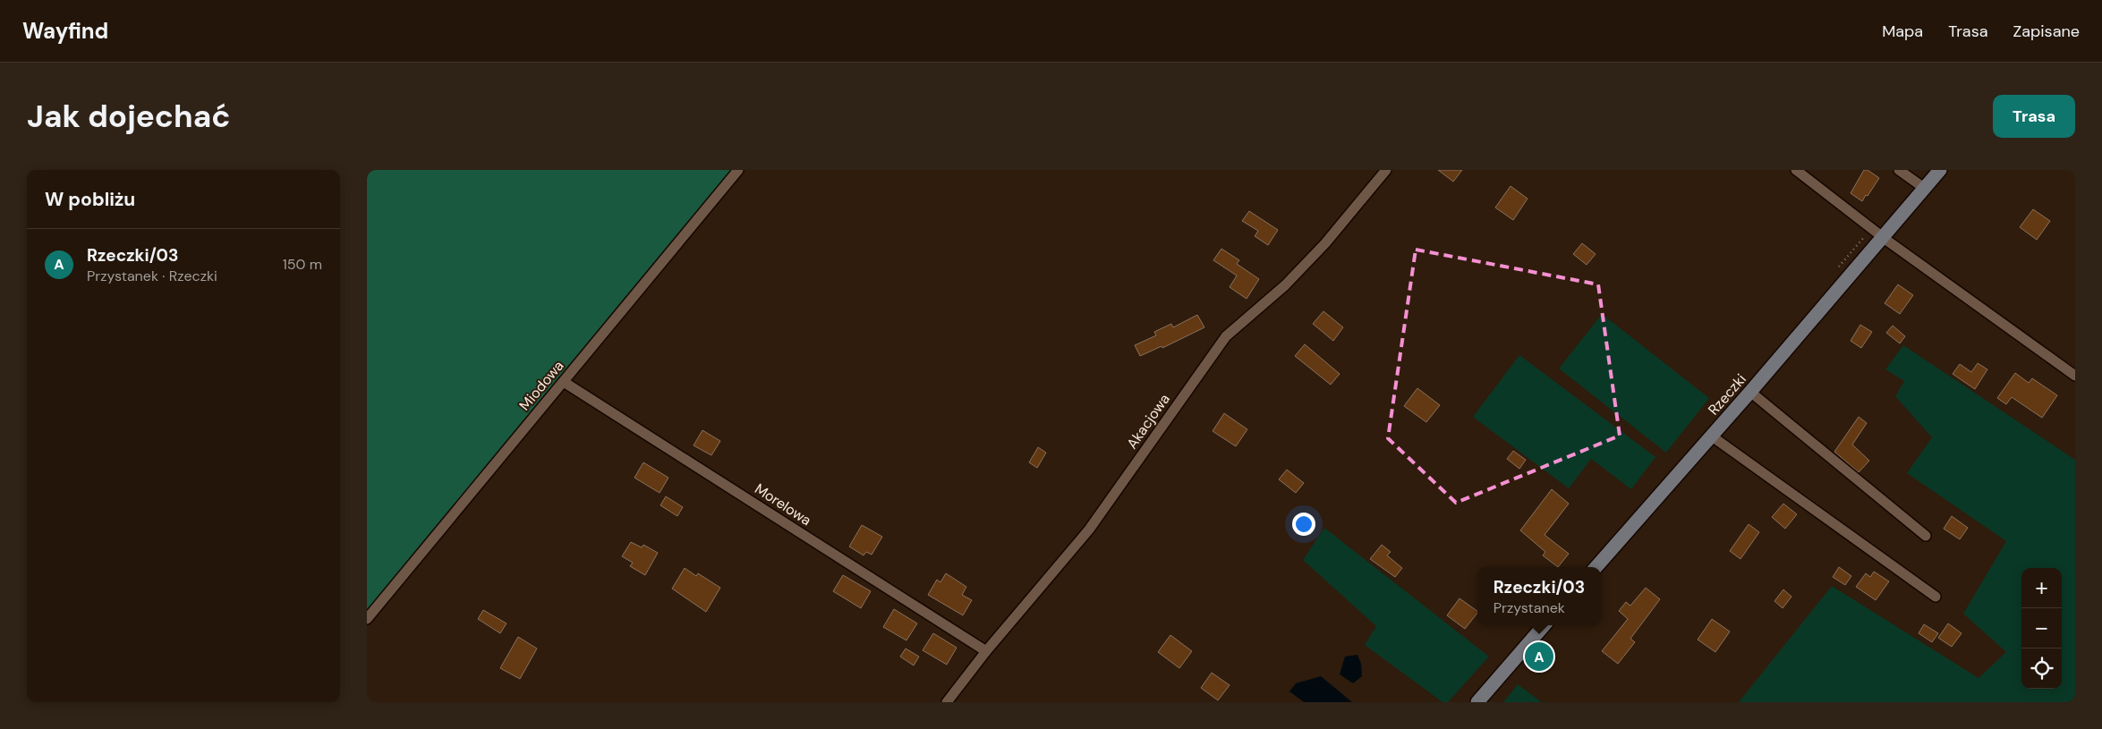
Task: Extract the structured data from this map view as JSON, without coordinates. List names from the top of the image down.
{
  "streets": {
    "main road": ["Rzeczki"],
    "street": ["Miodowa", "Akacjowa", "Morelowa"]
  },
  "crossings": [
    ["Miodowa", "Morelowa"],
    ["Akacjowa", "Morelowa"]
  ],
  "page": {
    "header": "Wayfind",
    "nav": ["Mapa", "Trasa", "Zapisane"],
    "buttons": "Trasa",
    "title": "Jak dojechać",
    "heading": "W pobliżu",
    "list": [
      {
        "mark": "A",
        "name": "Rzeczki/03",
        "note": "Przystanek · Rzeczki",
        "value": "150 m"
      }
    ],
    "popup": ["Rzeczki/03", "Przystanek"],
    "map_buttons": ["+", "−"],
    "pins": "A"
  }
}
